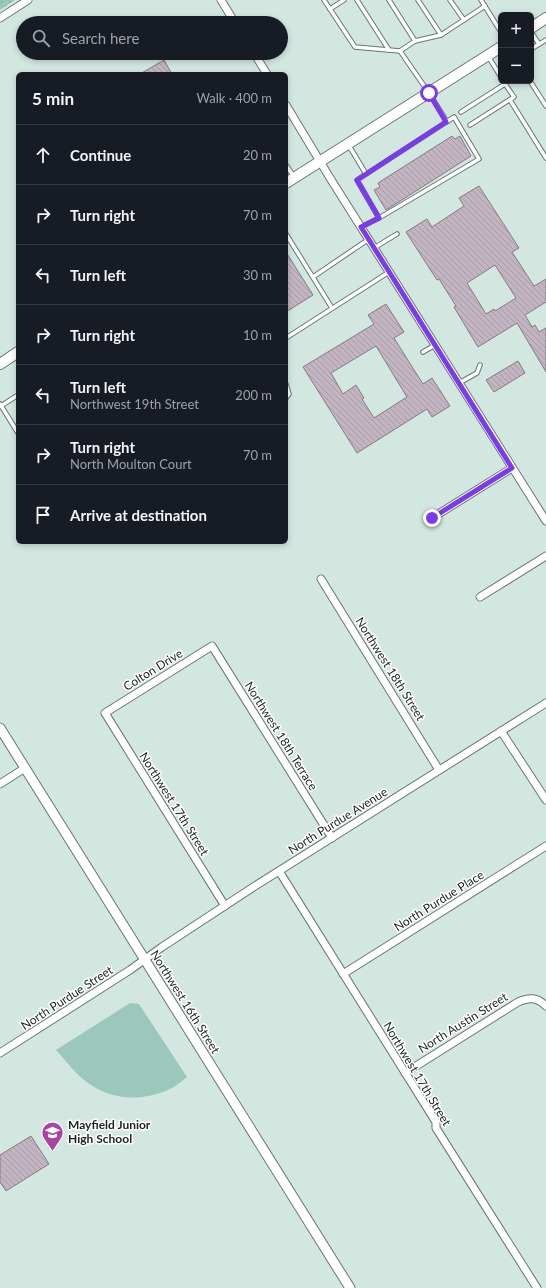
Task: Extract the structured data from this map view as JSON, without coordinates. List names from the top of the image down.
{
  "streets": {
    "street": [
      "Northwest 18th Street",
      "Colton Drive",
      "Northwest 18th Terrace",
      "Northwest 17th Street",
      "North Purdue Avenue",
      "North Purdue Place",
      "North Purdue Street",
      "Northwest 16th Street",
      "North Austin Street"
    ]
  },
  "crossings": [
    ["Northwest 18th Street", "North Purdue Avenue"],
    ["Colton Drive", "Northwest 18th Terrace"],
    ["Colton Drive", "Northwest 17th Street"],
    ["Northwest 18th Terrace", "North Purdue Avenue"],
    ["Northwest 17th Street", "North Purdue Avenue"],
    ["Northwest 17th Street", "North Purdue Place"],
    ["Northwest 17th Street", "North Austin Street"],
    ["North Purdue Avenue", "North Purdue Street"],
    ["North Purdue Avenue", "Northwest 16th Street"],
    ["North Purdue Street", "Northwest 16th Street"]
  ],
  "places": {
    "school or university": ["Mayfield Junior High School"]
  },
  "page": {
    "map_buttons": ["+", "−"],
    "search": "Search here",
    "heading": ["5 min", "Walk · 400 m"],
    "list": [
      ["Continue", "20 m"],
      ["Turn right", "70 m"],
      ["Turn left", "30 m"],
      ["Turn right", "10 m"],
      ["Turn left", "Northwest 19th Street", "200 m"],
      ["Turn right", "North Moulton Court", "70 m"],
      "Arrive at destination"
    ]
  }
}
